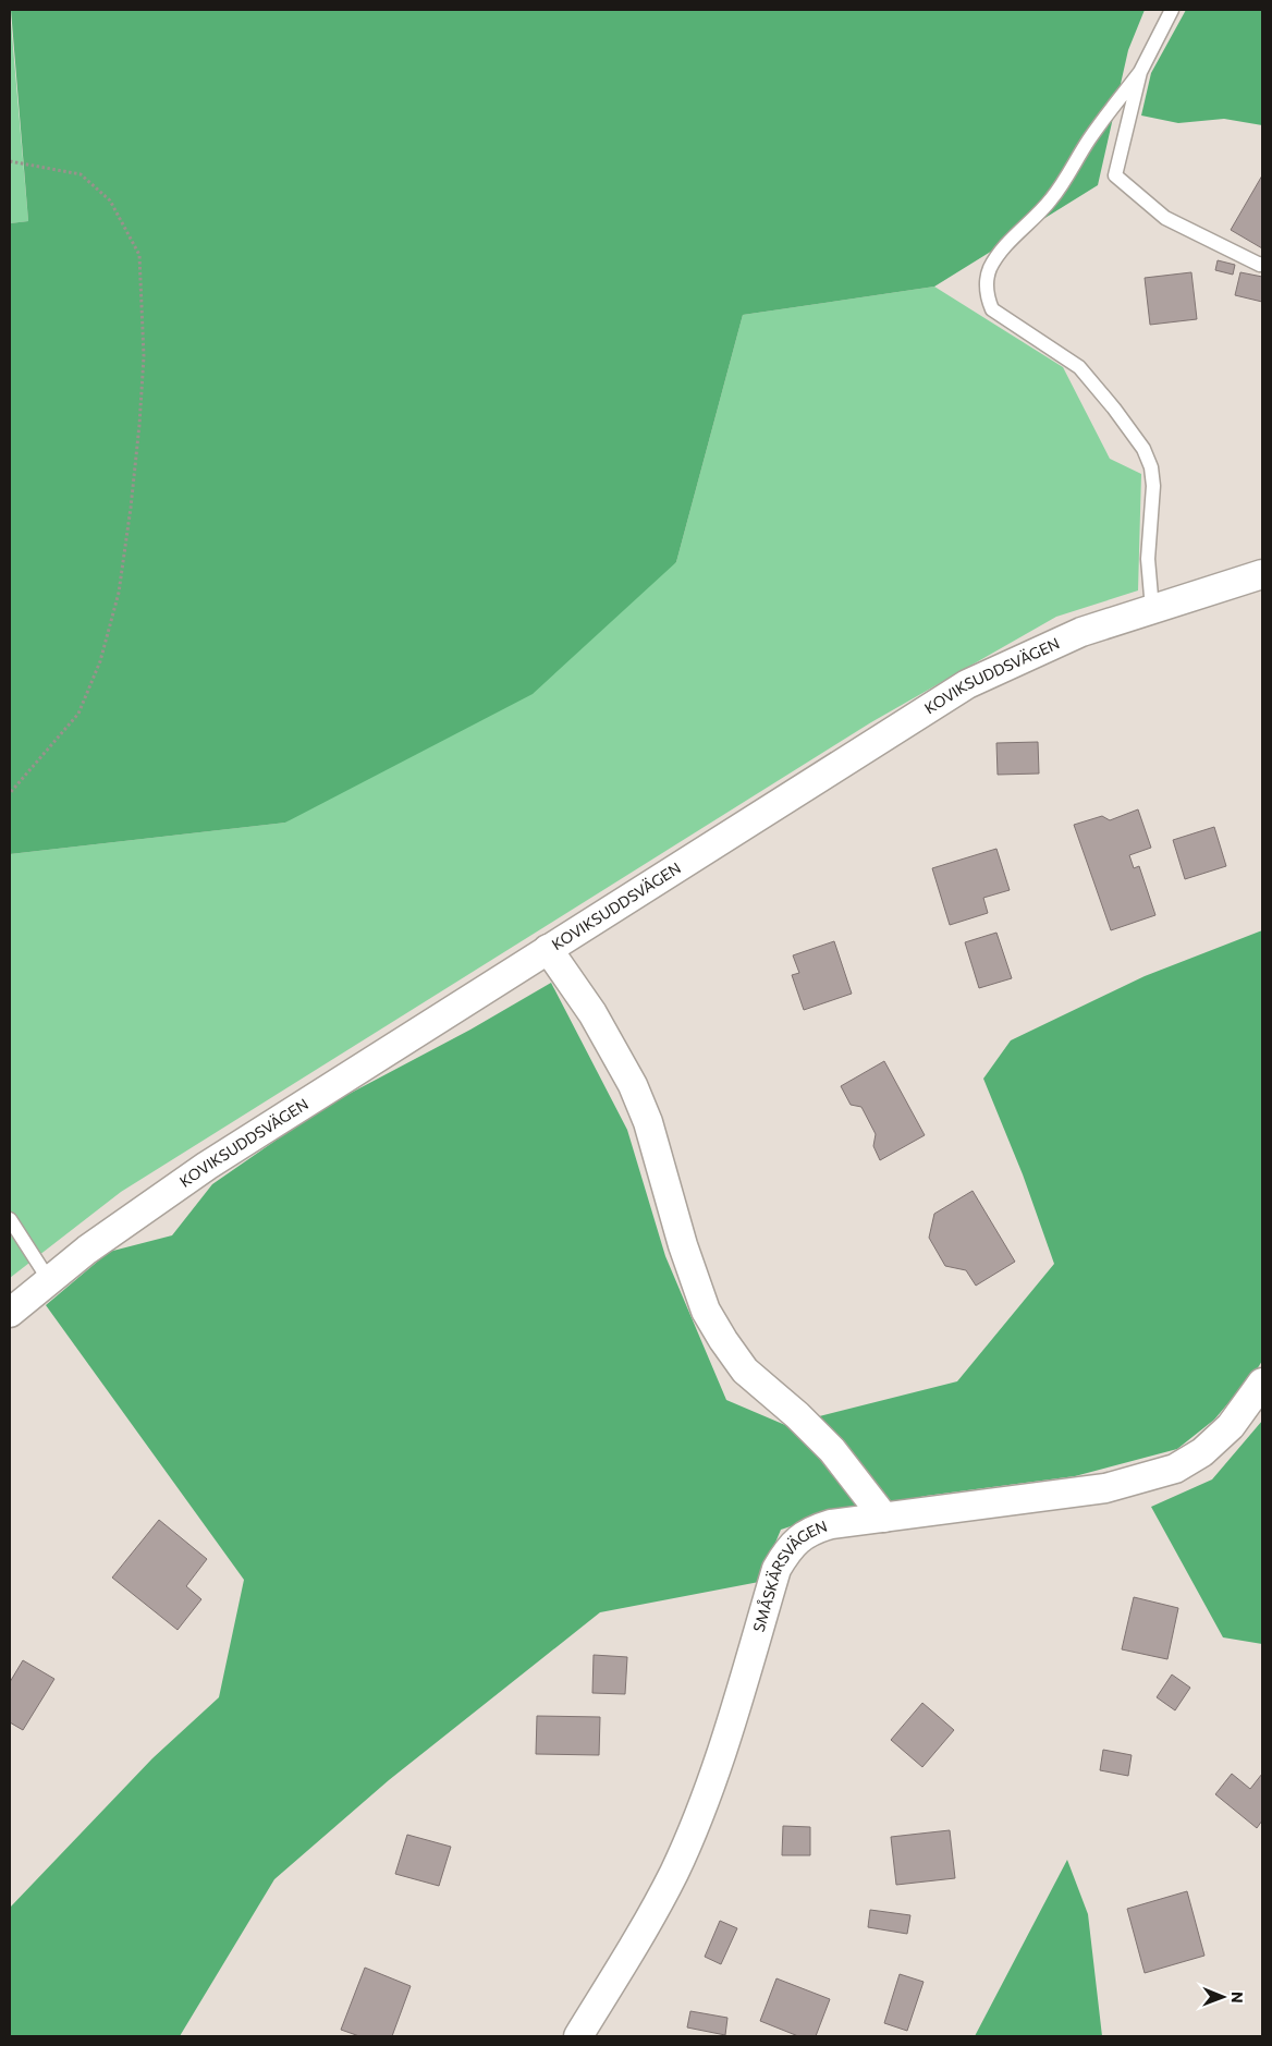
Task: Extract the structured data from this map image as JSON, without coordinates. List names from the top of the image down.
{
  "streets": {
    "street": ["KOVIKSUDDSVÄGEN", "SMÅSKÄRSVÄGEN"]
  },
  "north": "right"
}
